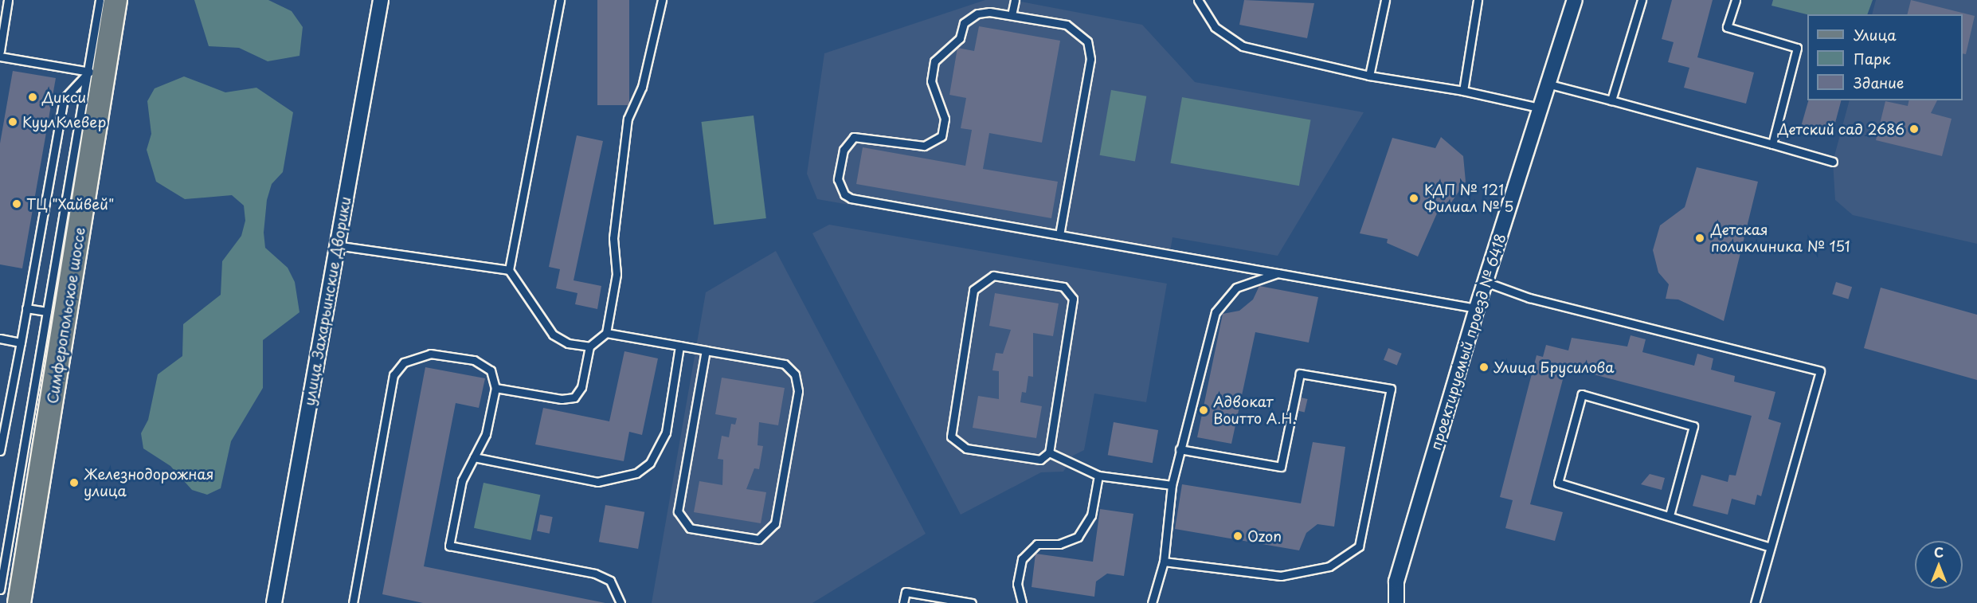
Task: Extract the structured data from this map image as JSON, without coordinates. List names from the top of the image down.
{
  "streets": {
    "main road": ["Симферопольское шоссе"],
    "street": ["улица Захарьинские Дворики", "проектируемый проезд № 6418"]
  },
  "places": [
    "Дикси",
    "КуулКлевер",
    "Детский сад 2686",
    "КДП № 121 Филиал № 5",
    "ТЦ \"Хайвей\"",
    "Детская поликлиника № 151",
    "Улица Брусилова",
    "Адвокат Воитто А.Н.",
    "Железнодорожная улица",
    "Ozon"
  ],
  "legend": ["Улица", "Парк", "Здание"],
  "north": "top"
}
